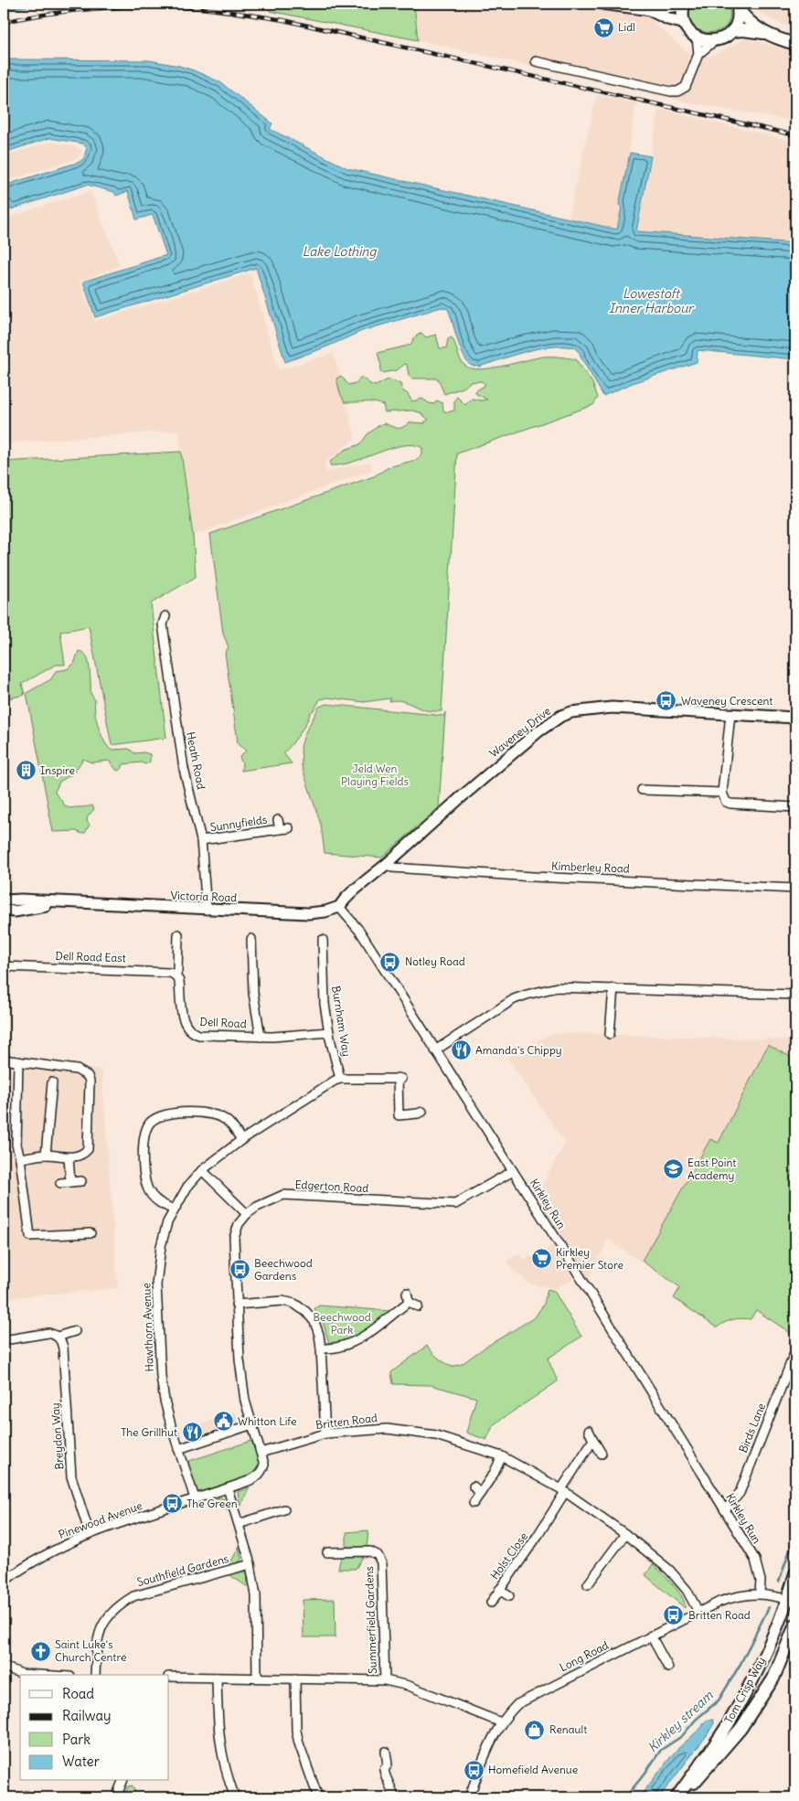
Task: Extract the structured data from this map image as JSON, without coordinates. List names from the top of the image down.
{
  "streets": {
    "highway": ["Tom Crisp Way"],
    "main road": ["Waveney Drive", "Victoria Road"],
    "street": [
      "Heath Road",
      "Sunnyfields",
      "Kimberley Road",
      "Dell Road East",
      "Burnham Way",
      "Dell Road",
      "Edgerton Road",
      "Kirkley Run",
      "Hawthorn Avenue",
      "Britten Road",
      "Birds Lane",
      "Breydon Way",
      "Pinewood Avenue",
      "Holst Close",
      "Southfield Gardens",
      "Summerfield Gardens",
      "Long Road"
    ]
  },
  "crossings": [
    ["Waveney Drive", "Kimberley Road"],
    ["Waveney Drive", "Victoria Road"],
    ["Waveney Drive", "Kirkley Run"],
    ["Heath Road", "Sunnyfields"],
    ["Heath Road", "Victoria Road"],
    ["Victoria Road", "Kirkley Run"],
    ["Dell Road East", "Dell Road"],
    ["Burnham Way", "Dell Road"],
    ["Burnham Way", "Hawthorn Avenue"],
    ["Edgerton Road", "Kirkley Run"],
    ["Edgerton Road", "Britten Road"],
    ["Edgerton Road", "Pinewood Avenue"],
    ["Kirkley Run", "Birds Lane"],
    ["Kirkley Run", "Long Road"],
    ["Hawthorn Avenue", "Pinewood Avenue"],
    ["Britten Road", "Holst Close"],
    ["Britten Road", "Long Road"],
    ["Breydon Way", "Pinewood Avenue"],
    ["Long Road", "Tom Crisp Way"]
  ],
  "water": ["Lake Lothing", "Lowestoft Inner Harbour", "Kirkley stream"],
  "parks": ["Jeld Wen Playing Fields", "Beechwood Park"],
  "places": {
    "supermarket": ["Lidl", "Kirkley Premier Store"],
    "bus stop": [
      "Waveney Crescent",
      "Notley Road",
      "Beechwood Gardens",
      "The Green",
      "Britten Road",
      "Homefield Avenue"
    ],
    "building": ["Inspire"],
    "restaurant": ["Amanda's Chippy", "The Grillhut"],
    "school or university": ["East Point Academy"],
    "public building": ["Whitton Life"],
    "church": ["Saint Luke's Church Centre"],
    "shop": ["Renault"]
  },
  "legend": [
    "Road",
    "Railway",
    "Park",
    "Water"
  ]
}
